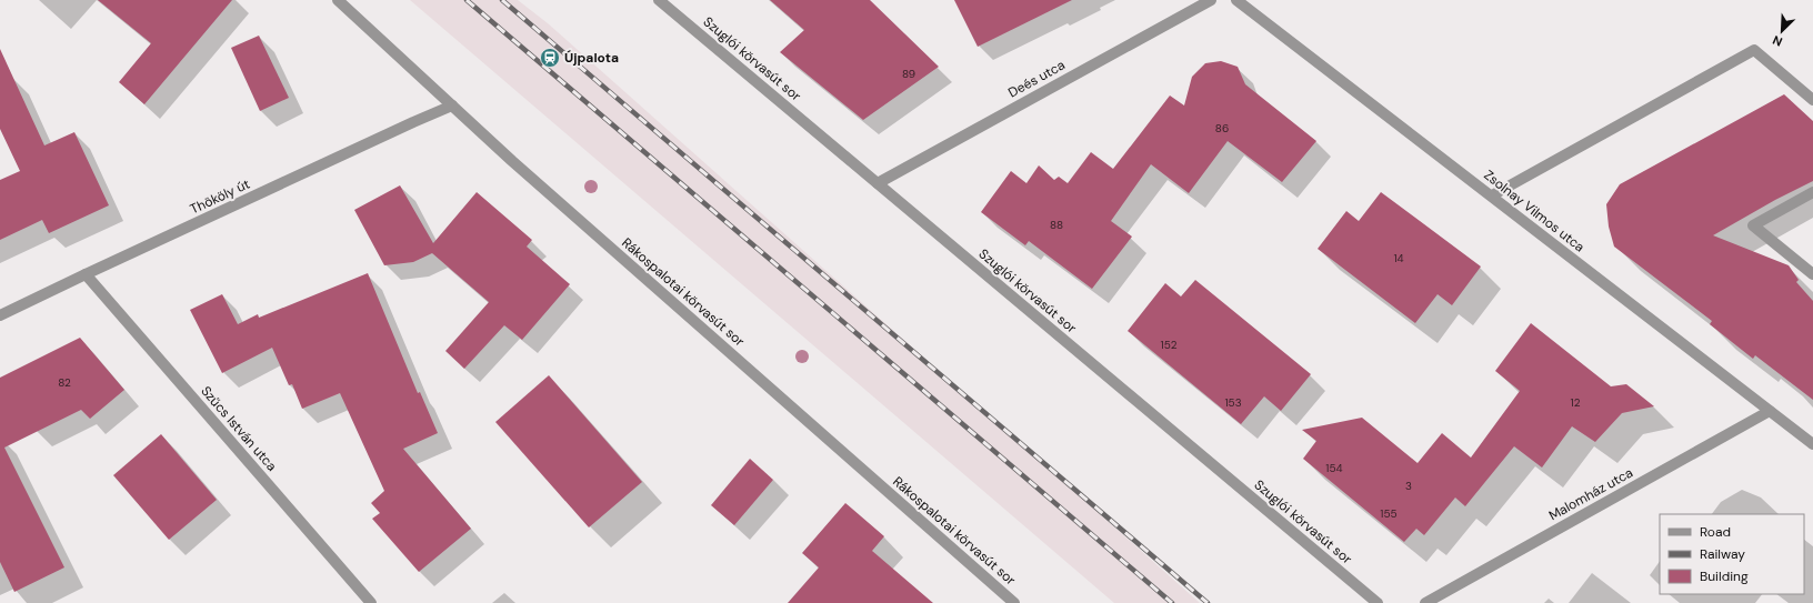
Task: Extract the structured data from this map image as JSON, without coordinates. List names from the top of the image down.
{
  "streets": {
    "street": [
      "Szuglói körvasút sor",
      "Deés utca",
      "Thököly út",
      "Zsolnay Vilmos utca",
      "Rákospalotai körvasút sor",
      "Szűcs István utca",
      "Malomház utca"
    ]
  },
  "crossings": [
    ["Szuglói körvasút sor", "Deés utca"],
    ["Thököly út", "Rákospalotai körvasút sor"],
    ["Thököly út", "Szűcs István utca"],
    ["Zsolnay Vilmos utca", "Malomház utca"]
  ],
  "places": {
    "station": ["Újpalota"]
  },
  "house_numbers": [
    "89",
    "86",
    "88",
    "14",
    "152",
    "82",
    "153",
    "12",
    "154",
    "3",
    "155"
  ],
  "legend": ["Road", "Railway", "Building"],
  "north": "bottom left"
}
